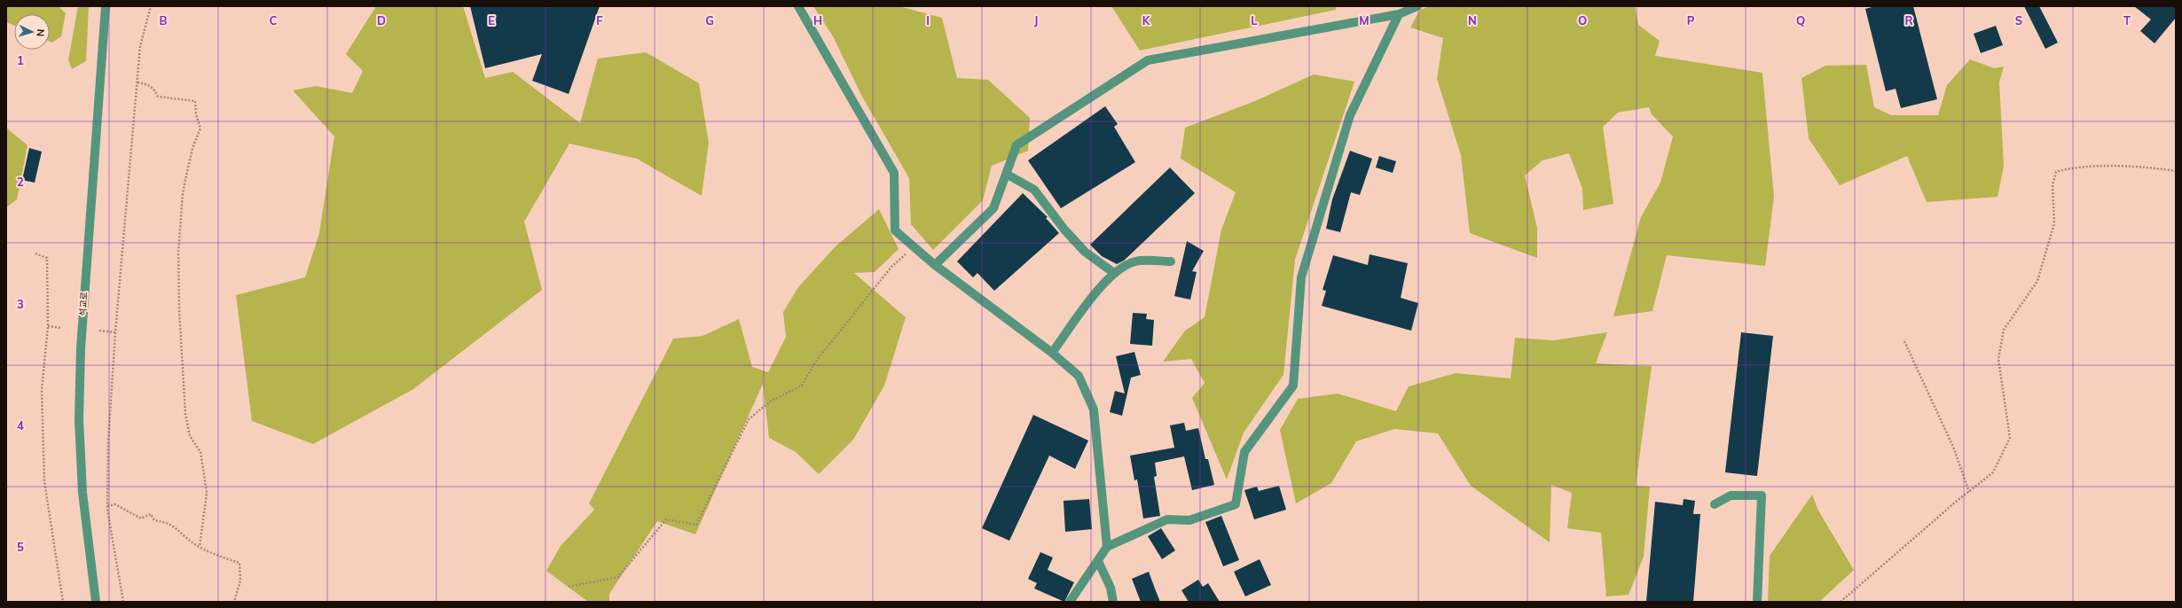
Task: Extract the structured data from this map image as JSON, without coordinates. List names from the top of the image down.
{
  "streets": {
    "street": ["석교로"]
  },
  "north": "right",
  "grid": {
    "columns": [
      "B",
      "C",
      "D",
      "E",
      "F",
      "G",
      "H",
      "I",
      "J",
      "K",
      "L",
      "M",
      "N",
      "O",
      "P",
      "Q",
      "R",
      "S",
      "T"
    ],
    "rows": [
      "1",
      "2",
      "3",
      "4",
      "5"
    ]
  }
}
